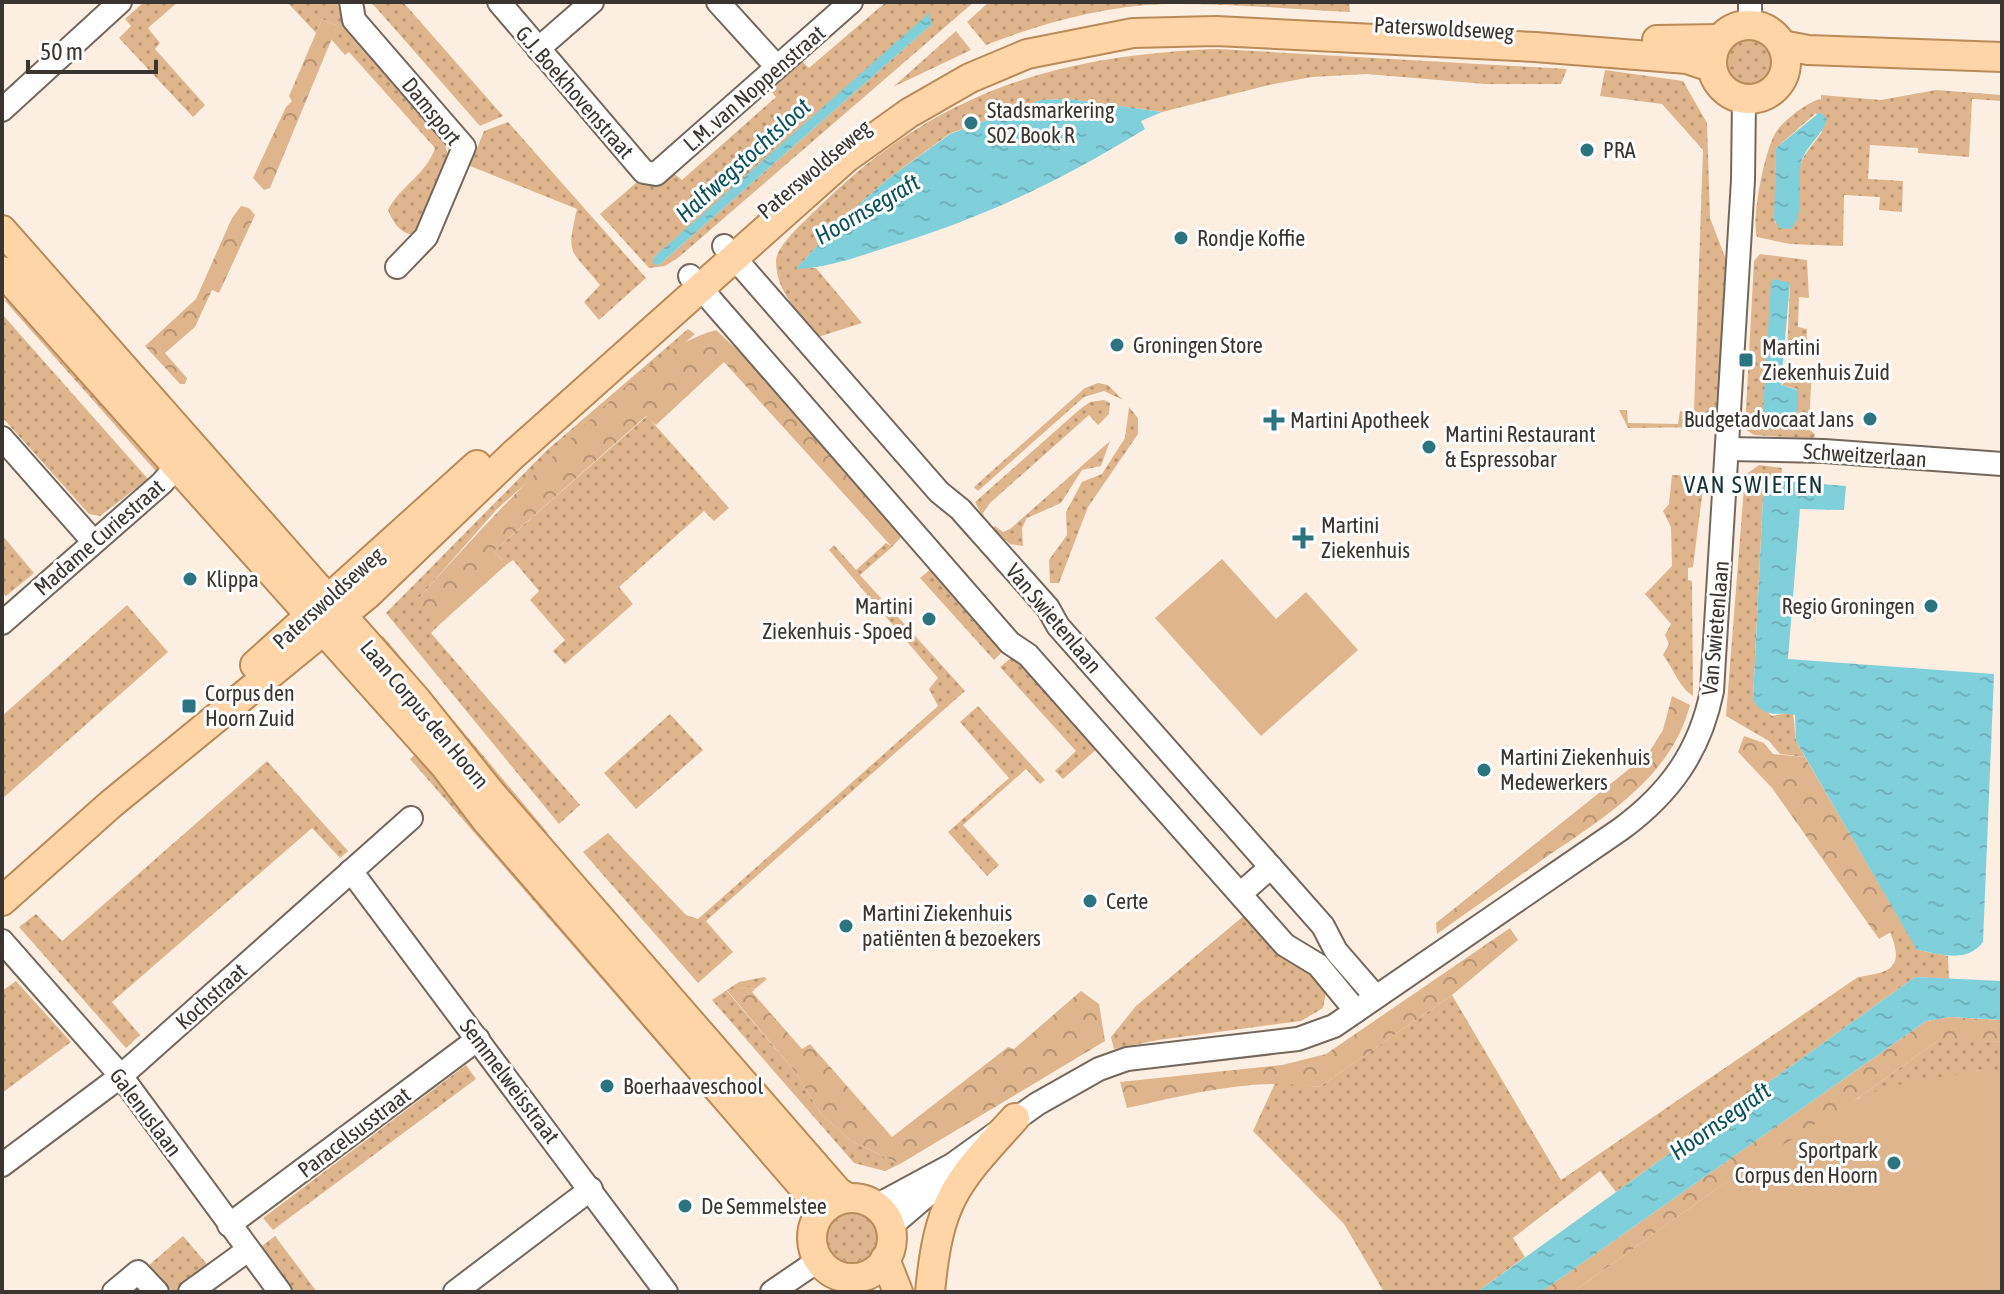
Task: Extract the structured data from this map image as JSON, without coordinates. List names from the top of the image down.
{
  "streets": {
    "main road": ["Paterswoldseweg", "Laan Corpus den Hoorn"],
    "street": [
      "L.M. van Noppenstraat",
      "G.J. Boekhovenstraat",
      "Damsport",
      "Schweitzerlaan",
      "Madame Curiestraat",
      "Van Swietenlaan",
      "Kochstraat",
      "Semmelweisstraat",
      "Galenuslaan",
      "Paracelsusstraat"
    ]
  },
  "crossings": [
    ["Paterswoldseweg", "Van Swietenlaan"],
    ["Paterswoldseweg", "Laan Corpus den Hoorn"],
    ["L.M. van Noppenstraat", "G.J. Boekhovenstraat"],
    ["Schweitzerlaan", "Van Swietenlaan"],
    ["Madame Curiestraat", "Laan Corpus den Hoorn"],
    ["Van Swietenlaan", "Laan Corpus den Hoorn"],
    ["Kochstraat", "Semmelweisstraat"],
    ["Kochstraat", "Galenuslaan"],
    ["Semmelweisstraat", "Paracelsusstraat"],
    ["Galenuslaan", "Paracelsusstraat"]
  ],
  "districts": ["VAN SWIETEN"],
  "water": ["Halfwegstochtsloot", "Hoornsegraft"],
  "places": {
    "other": [
      "Stadsmarkering S02 Book R",
      "PRA",
      "Rondje Koffie",
      "Groningen Store",
      "Budgetadvocaat Jans",
      "Martini Restaurant & Espressobar",
      "Klippa",
      "Regio Groningen",
      "Martini Ziekenhuis - Spoed",
      "Martini Ziekenhuis Medewerkers",
      "Certe",
      "Martini Ziekenhuis patiënten & bezoekers",
      "Boerhaaveschool",
      "Sportpark Corpus den Hoorn",
      "De Semmelstee"
    ],
    "transit": ["Martini Ziekenhuis Zuid", "Corpus den Hoorn Zuid"],
    "health": ["Martini Apotheek", "Martini Ziekenhuis"]
  },
  "scale_bar": "50 m"
}
